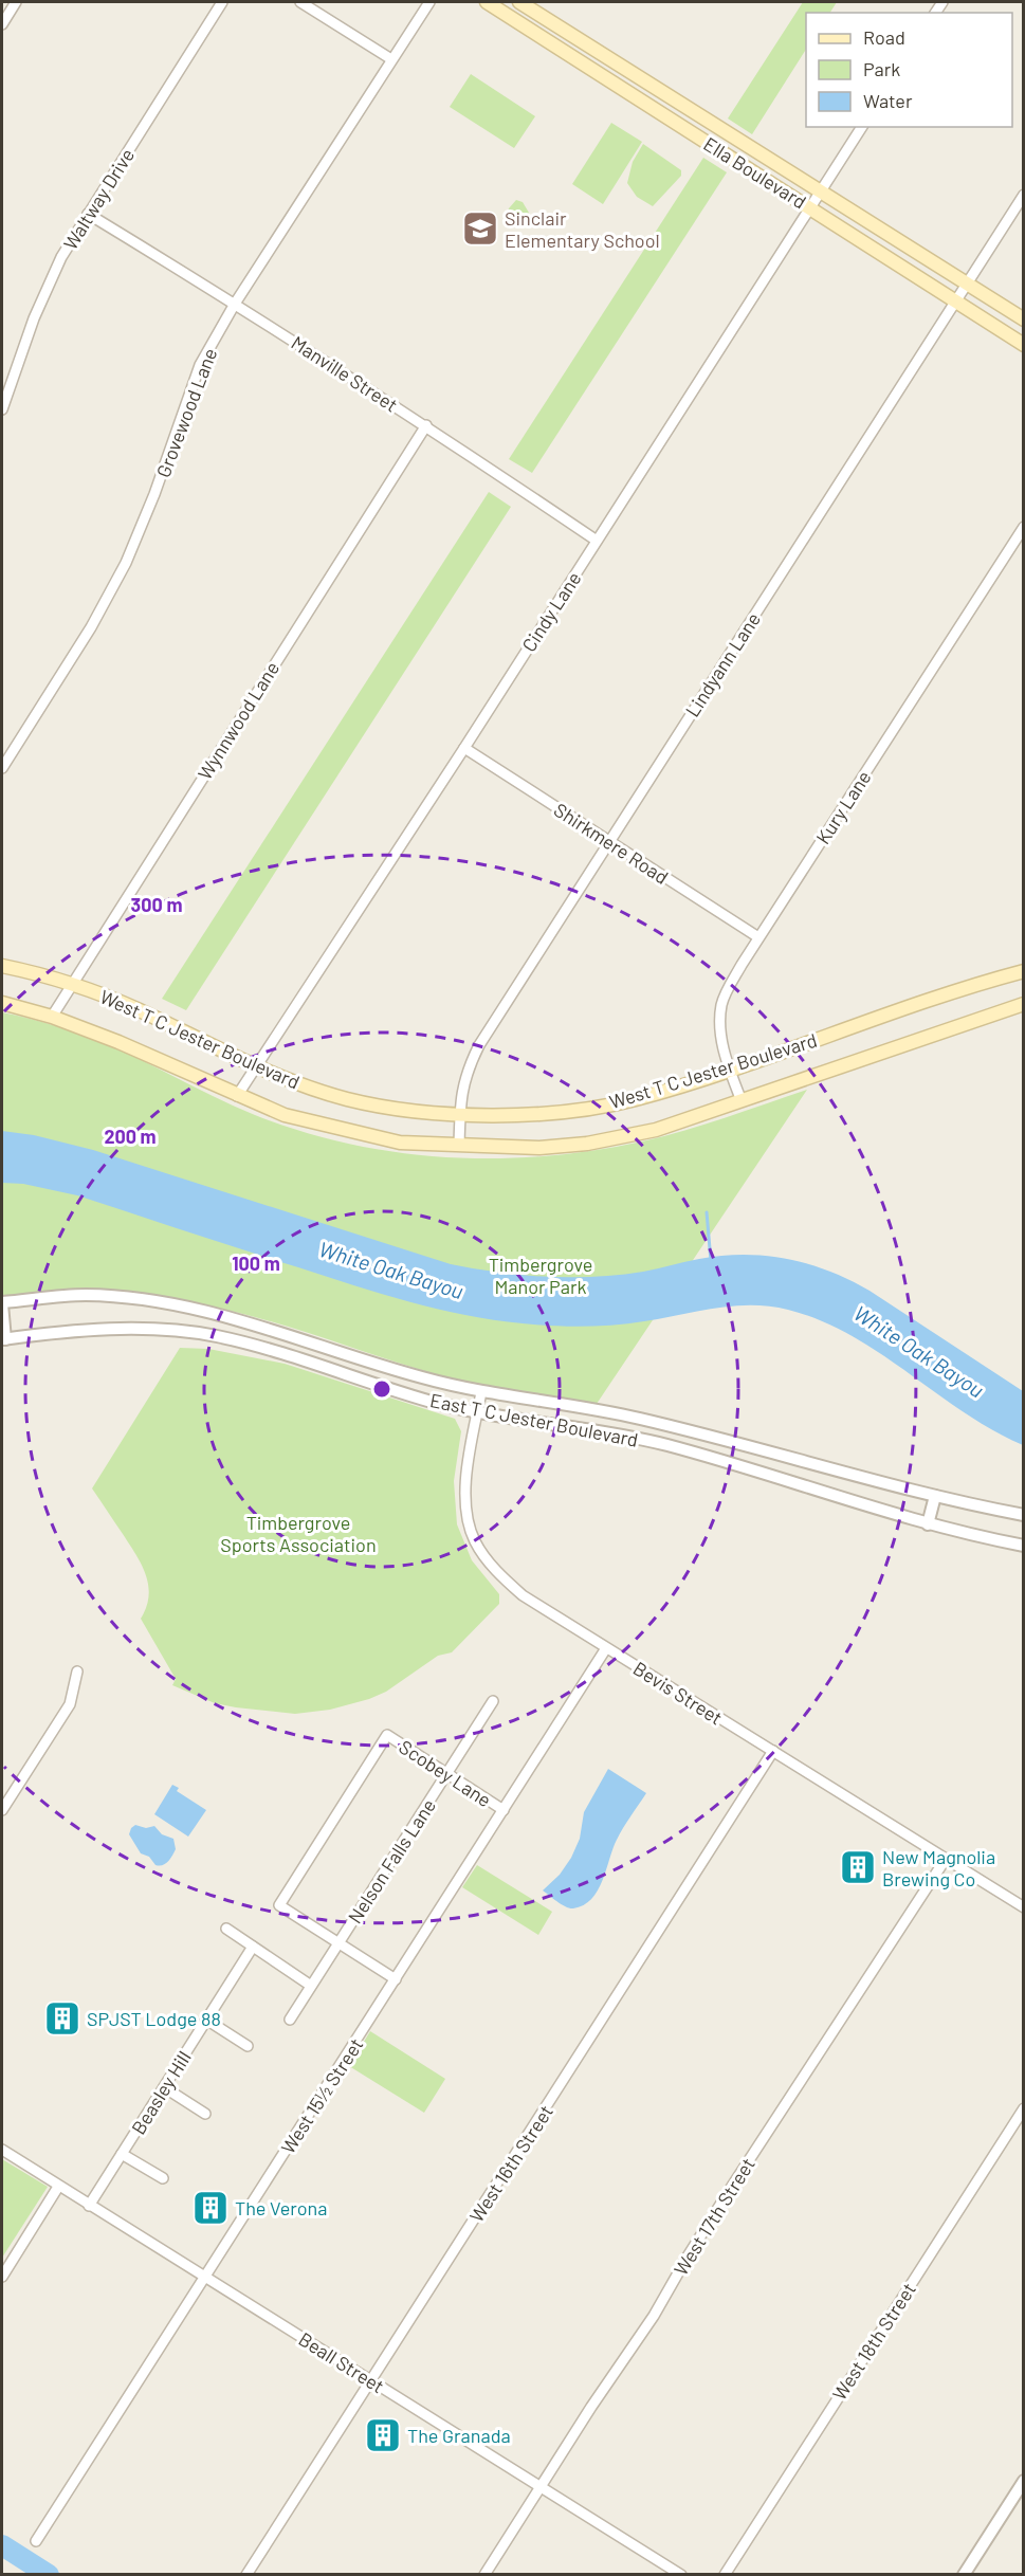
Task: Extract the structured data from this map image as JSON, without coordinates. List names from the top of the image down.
{
  "streets": {
    "main road": ["Ella Boulevard", "West T C Jester Boulevard"],
    "street": [
      "Waltway Drive",
      "Manville Street",
      "Grovewood Lane",
      "Cindy Lane",
      "Lindyann Lane",
      "Wynnwood Lane",
      "Kury Lane",
      "Shirkmere Road",
      "East T C Jester Boulevard",
      "Bevis Street",
      "Scobey Lane",
      "Nelson Falls Lane",
      "Beasley Hill",
      "West 15½ Street",
      "West 16th Street",
      "West 17th Street",
      "West 18th Street",
      "Beall Street"
    ]
  },
  "crossings": [
    ["Ella Boulevard", "Cindy Lane"],
    ["Ella Boulevard", "Lindyann Lane"],
    ["Waltway Drive", "Manville Street"],
    ["Manville Street", "Grovewood Lane"],
    ["Manville Street", "Cindy Lane"],
    ["Manville Street", "Wynnwood Lane"],
    ["Cindy Lane", "Shirkmere Road"],
    ["Cindy Lane", "West T C Jester Boulevard"],
    ["Lindyann Lane", "Shirkmere Road"],
    ["Lindyann Lane", "West T C Jester Boulevard"],
    ["Wynnwood Lane", "West T C Jester Boulevard"],
    ["Kury Lane", "Shirkmere Road"],
    ["Kury Lane", "West T C Jester Boulevard"],
    ["East T C Jester Boulevard", "Bevis Street"],
    ["Bevis Street", "West 15½ Street"],
    ["Bevis Street", "West 16th Street"],
    ["Bevis Street", "West 17th Street"],
    ["Scobey Lane", "Nelson Falls Lane"],
    ["Scobey Lane", "West 15½ Street"],
    ["Beasley Hill", "Beall Street"],
    ["West 15½ Street", "Beall Street"],
    ["West 16th Street", "Beall Street"],
    ["West 17th Street", "Beall Street"]
  ],
  "water": ["White Oak Bayou"],
  "parks": ["Timbergrove Manor Park", "Timbergrove Sports Association"],
  "places": {
    "school or university": ["Sinclair Elementary School"],
    "building": [
      "New Magnolia Brewing Co",
      "SPJST Lodge 88",
      "The Verona",
      "The Granada"
    ]
  },
  "legend": ["Road", "Park", "Water"],
  "rings": ["300 m", "200 m", "100 m"]
}
